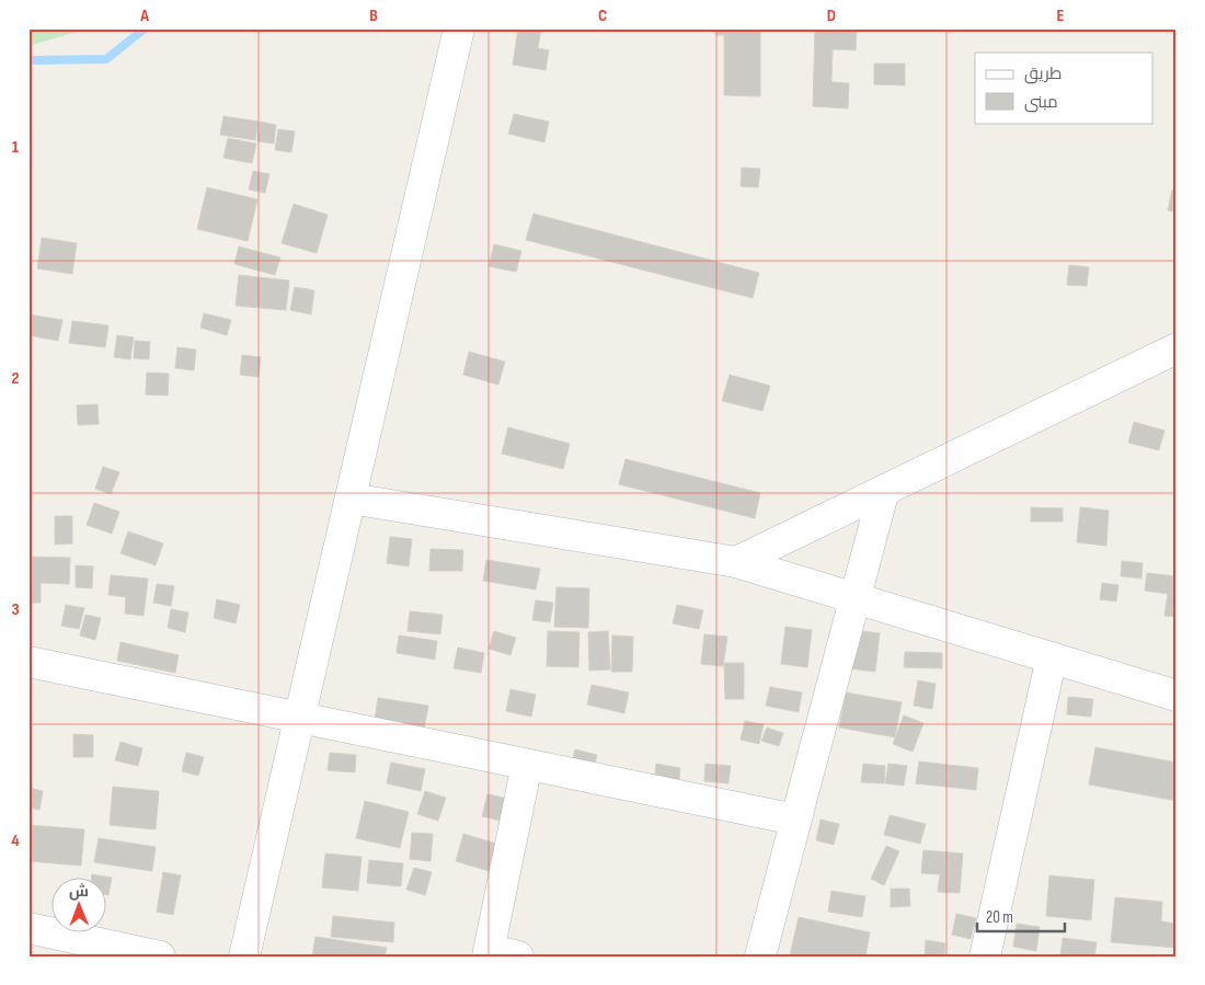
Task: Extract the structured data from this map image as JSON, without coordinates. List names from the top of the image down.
{
  "legend": ["طريق", "مبنى"],
  "scale_bar": "20 m",
  "north": "top",
  "grid": {
    "columns": [
      "A",
      "B",
      "C",
      "D",
      "E"
    ],
    "rows": [
      "1",
      "2",
      "3",
      "4"
    ]
  }
}
